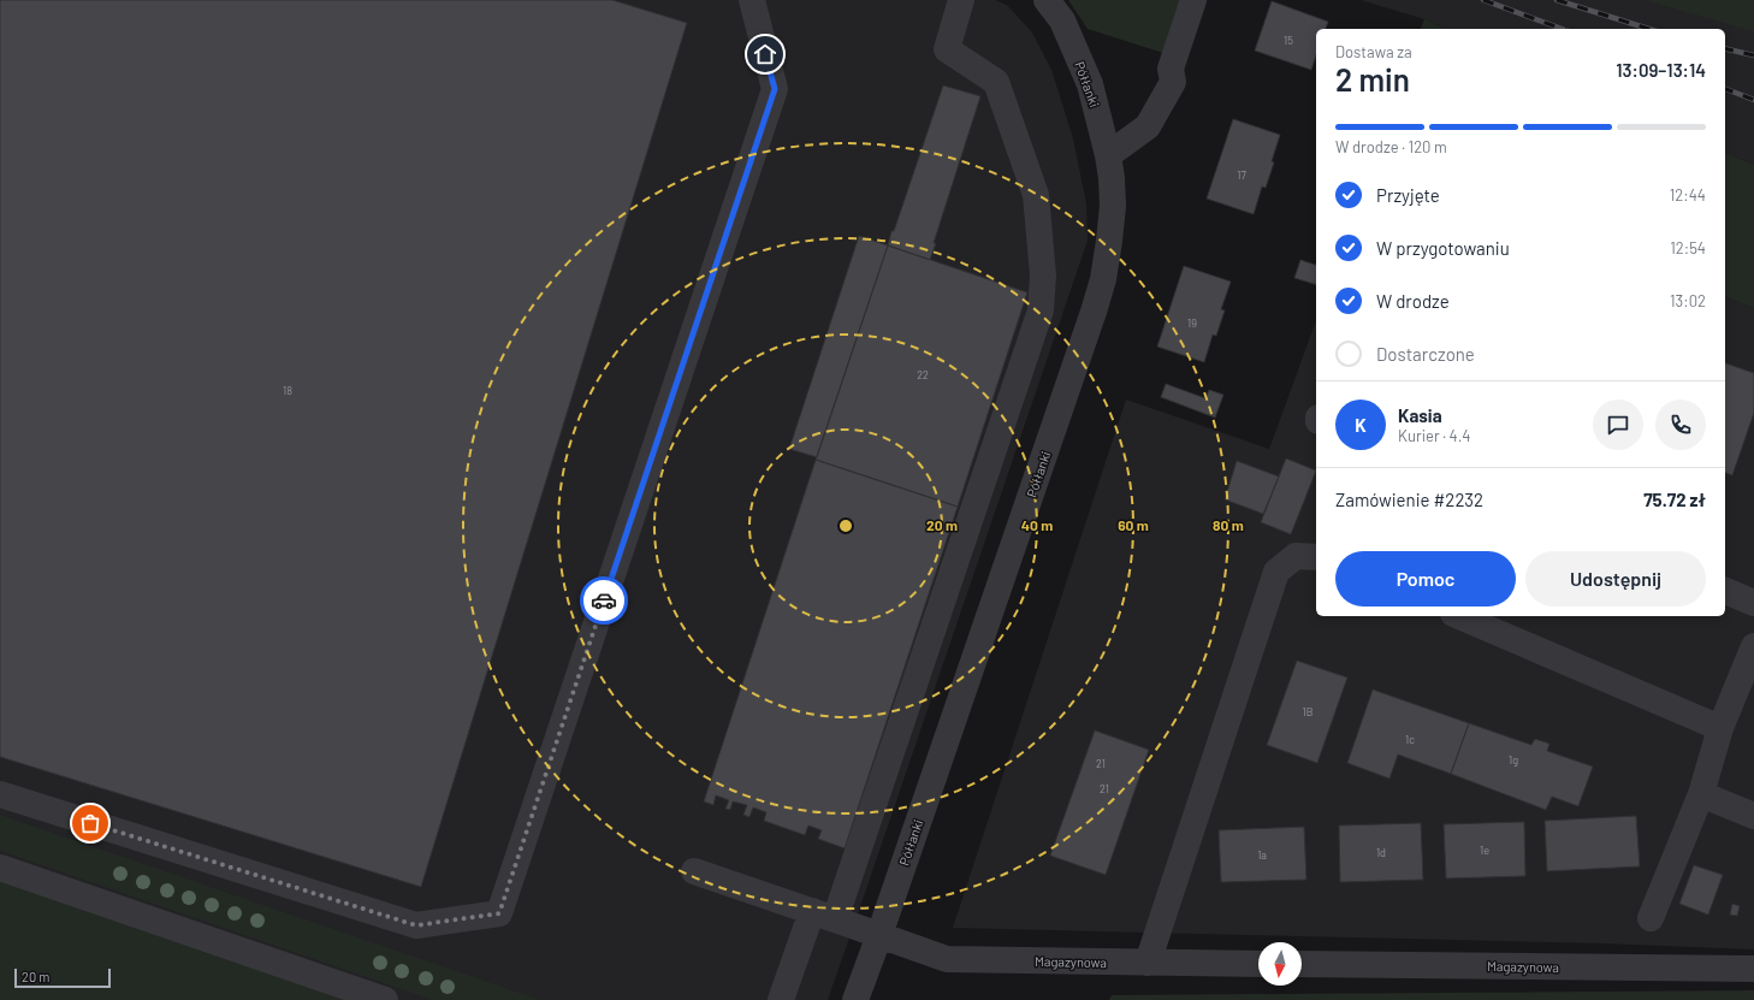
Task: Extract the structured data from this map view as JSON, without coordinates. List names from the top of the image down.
{
  "streets": {
    "street": ["Półłanki", "Magazynowa"]
  },
  "crossings": [
    ["Półłanki", "Magazynowa"]
  ],
  "house_numbers": [
    "15",
    "17",
    "19",
    "22",
    "18",
    "1B",
    "1c",
    "1g",
    "21",
    "21",
    "1e",
    "1d",
    "1a"
  ],
  "scale_bar": "20 m",
  "north": "bottom",
  "page": {
    "heading": ["2 min", "Dostawa za", "13:09–13:14"],
    "panel": [
      "Kasia",
      "Kurier · 4.4",
      "Zamówienie #2232",
      "75.72 zł"
    ],
    "bar": "W drodze · 120 m",
    "list": [
      ["Przyjęte", "12:44"],
      ["W przygotowaniu", "12:54"],
      ["W drodze", "13:02"],
      "Dostarczone"
    ],
    "round": "K",
    "buttons": ["Pomoc", "Udostępnij"],
    "scale": "20 m"
  },
  "rings": [
    "20 m",
    "40 m",
    "60 m",
    "80 m"
  ]
}
